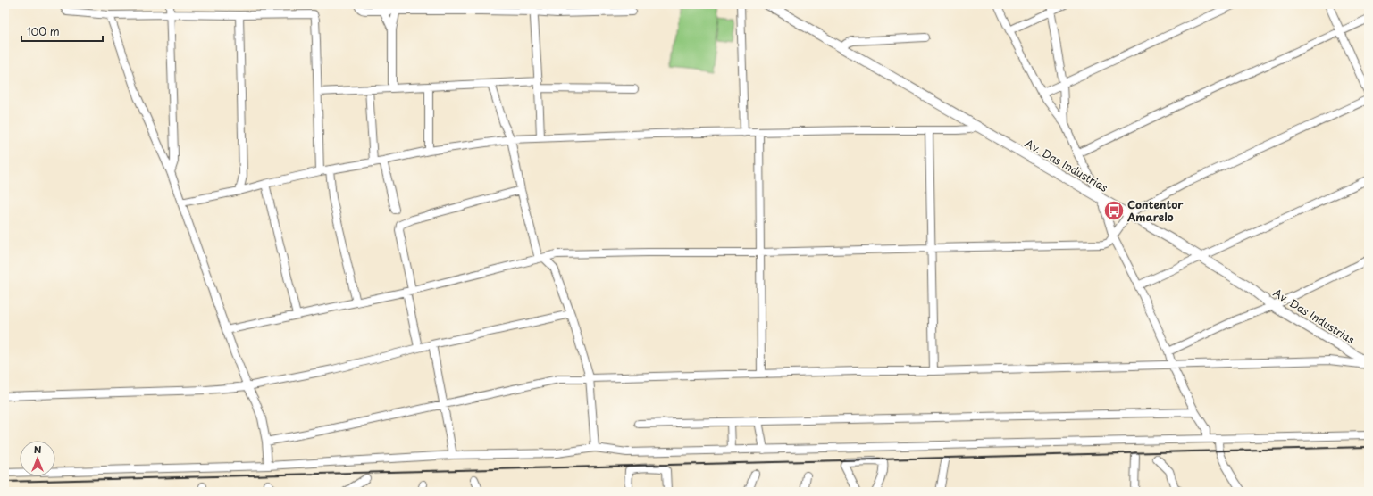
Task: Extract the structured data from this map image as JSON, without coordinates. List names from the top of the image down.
{
  "streets": {
    "main road": ["Av. Das Industrias"]
  },
  "places": {
    "bus stop": ["Contentor Amarelo"]
  },
  "scale_bar": "100 m",
  "north": "top"
}
